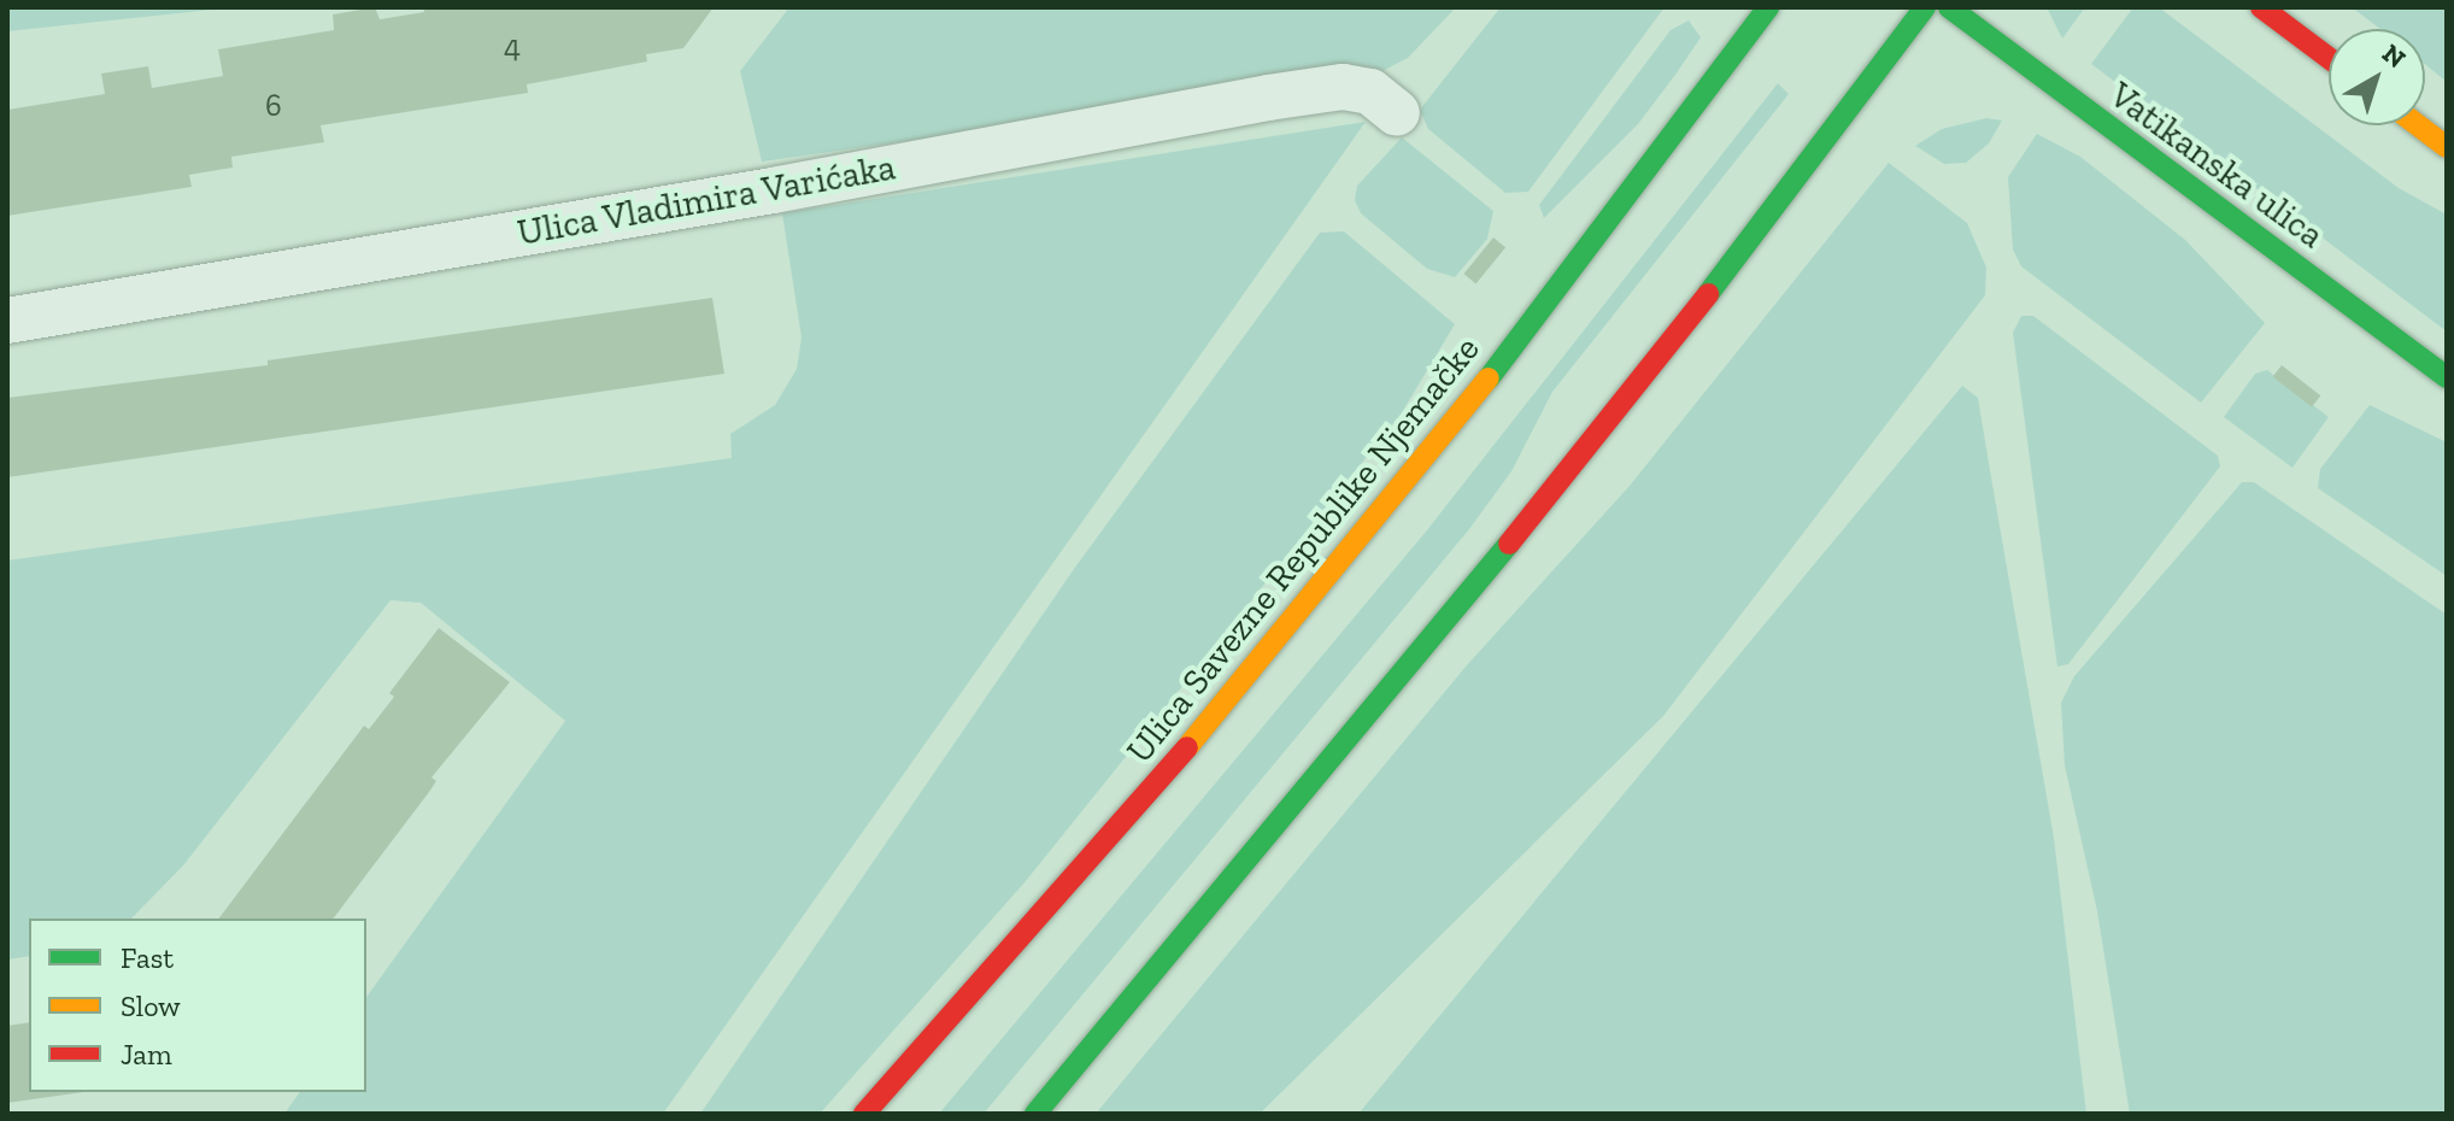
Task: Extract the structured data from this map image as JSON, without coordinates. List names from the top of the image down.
{
  "streets": {
    "main road": ["Vatikanska ulica", "Ulica Savezne Republike Njemačke"],
    "street": ["Ulica Vladimira Varićaka"]
  },
  "house_numbers": ["4", "6"],
  "legend": ["Fast", "Slow", "Jam"],
  "north": "top right"
}
